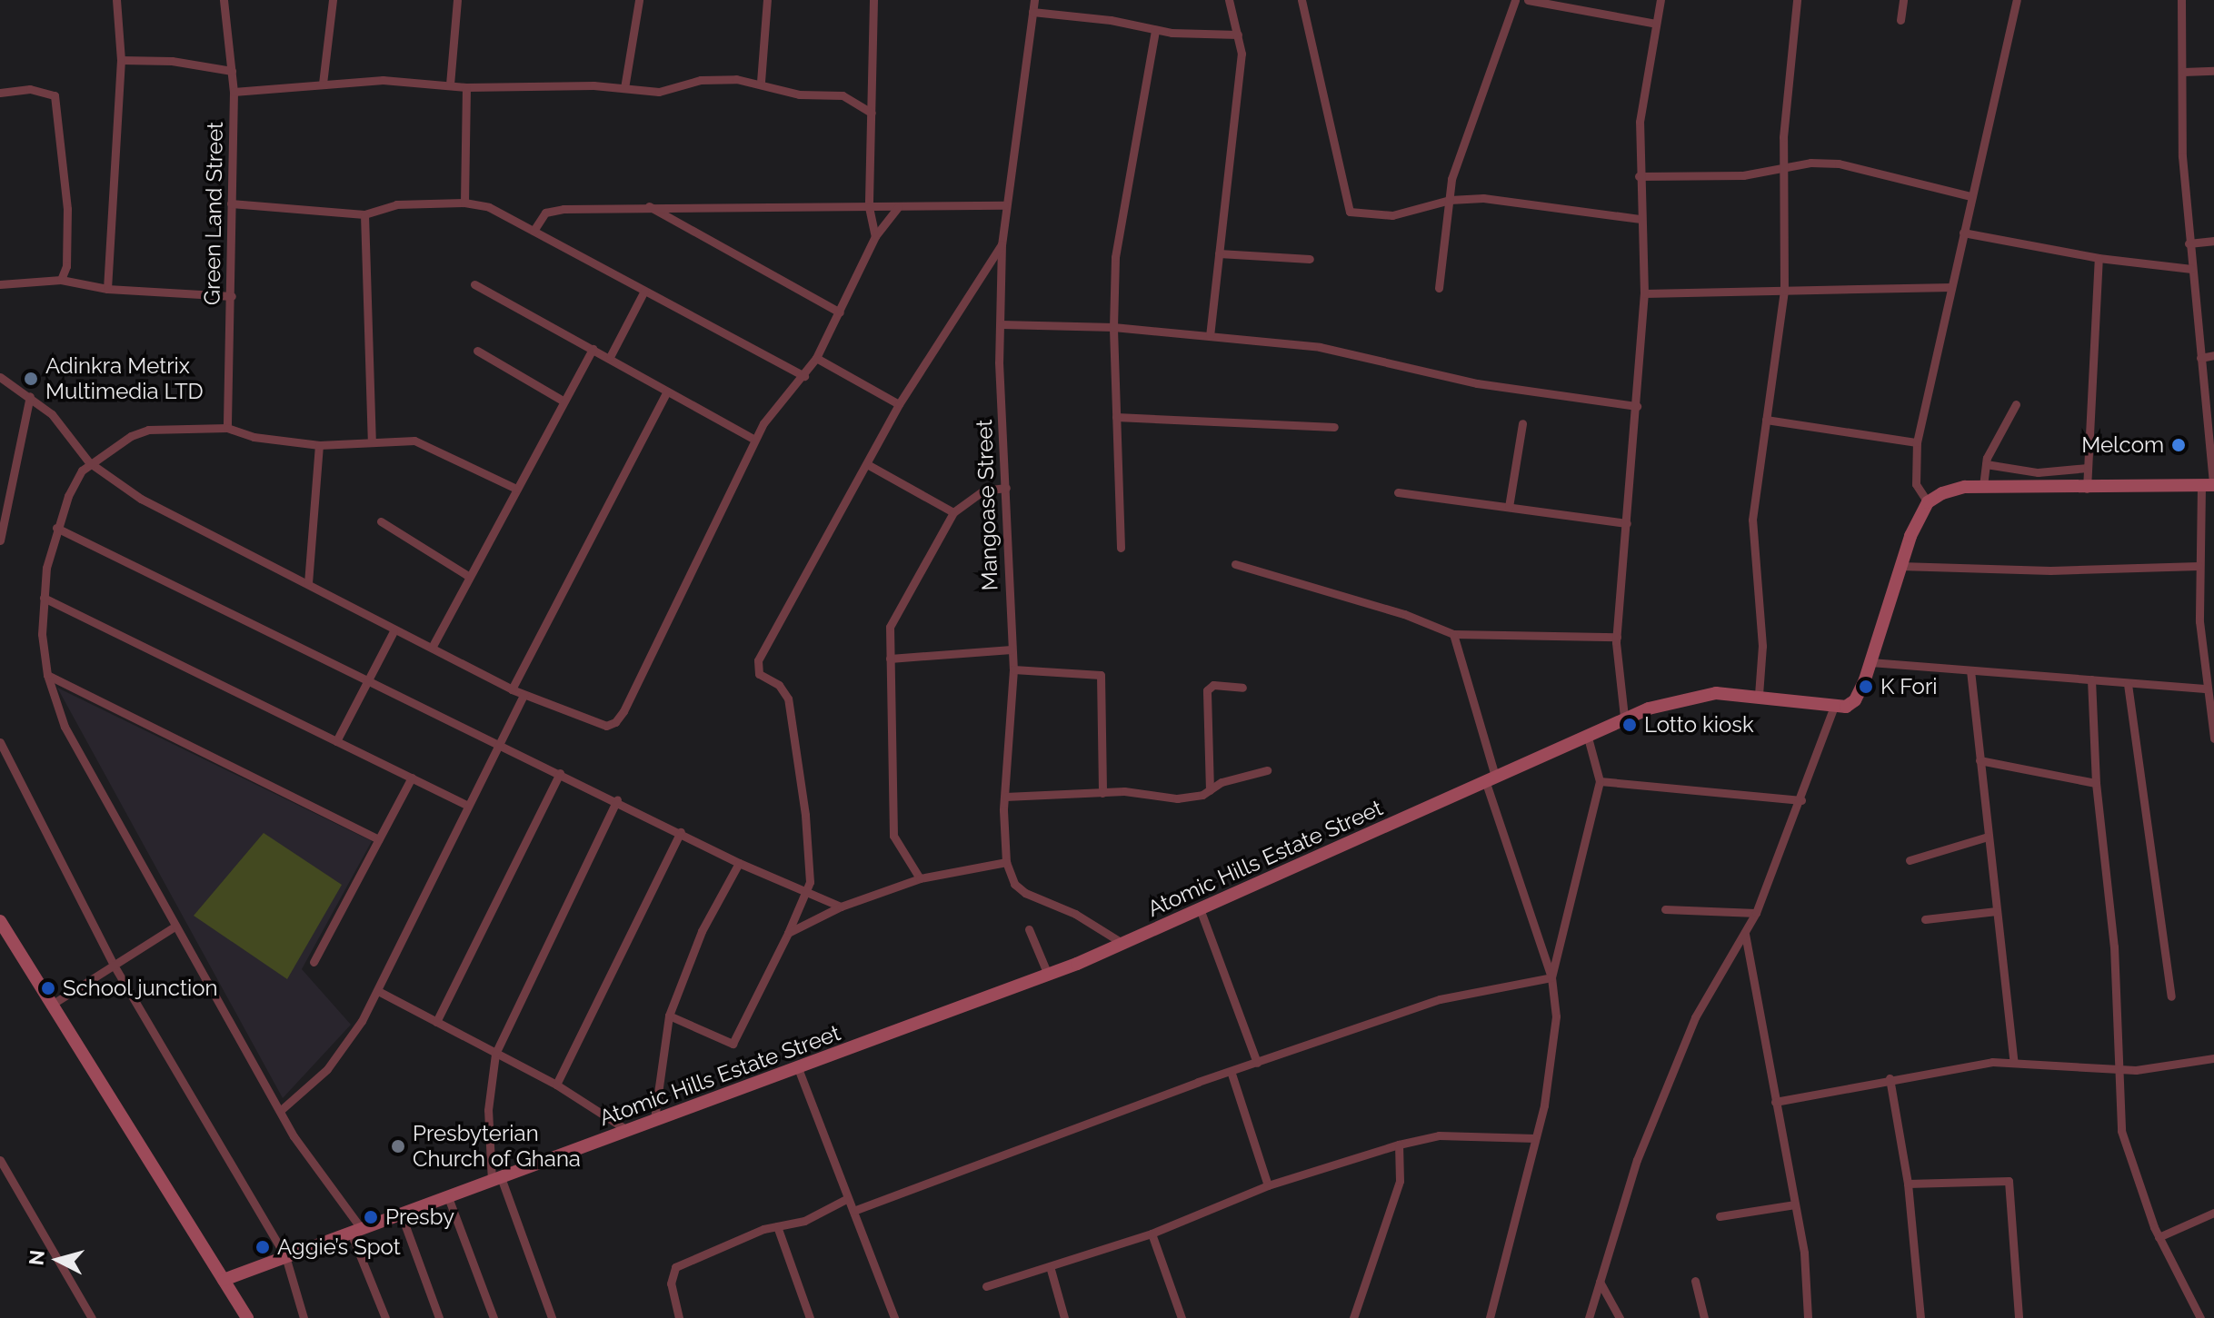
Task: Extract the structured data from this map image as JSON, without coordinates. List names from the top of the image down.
{
  "streets": {
    "street": ["Green Land Street", "Mangoase Street", "Atomic Hills Estate Street"]
  },
  "places": [
    "Adinkra Metrix Multimedia LTD",
    "Melcom",
    "K Fori",
    "Lotto kiosk",
    "School junction",
    "Presbyterian Church of Ghana",
    "Presby",
    "Aggie’s Spot"
  ],
  "north": "left"
}
